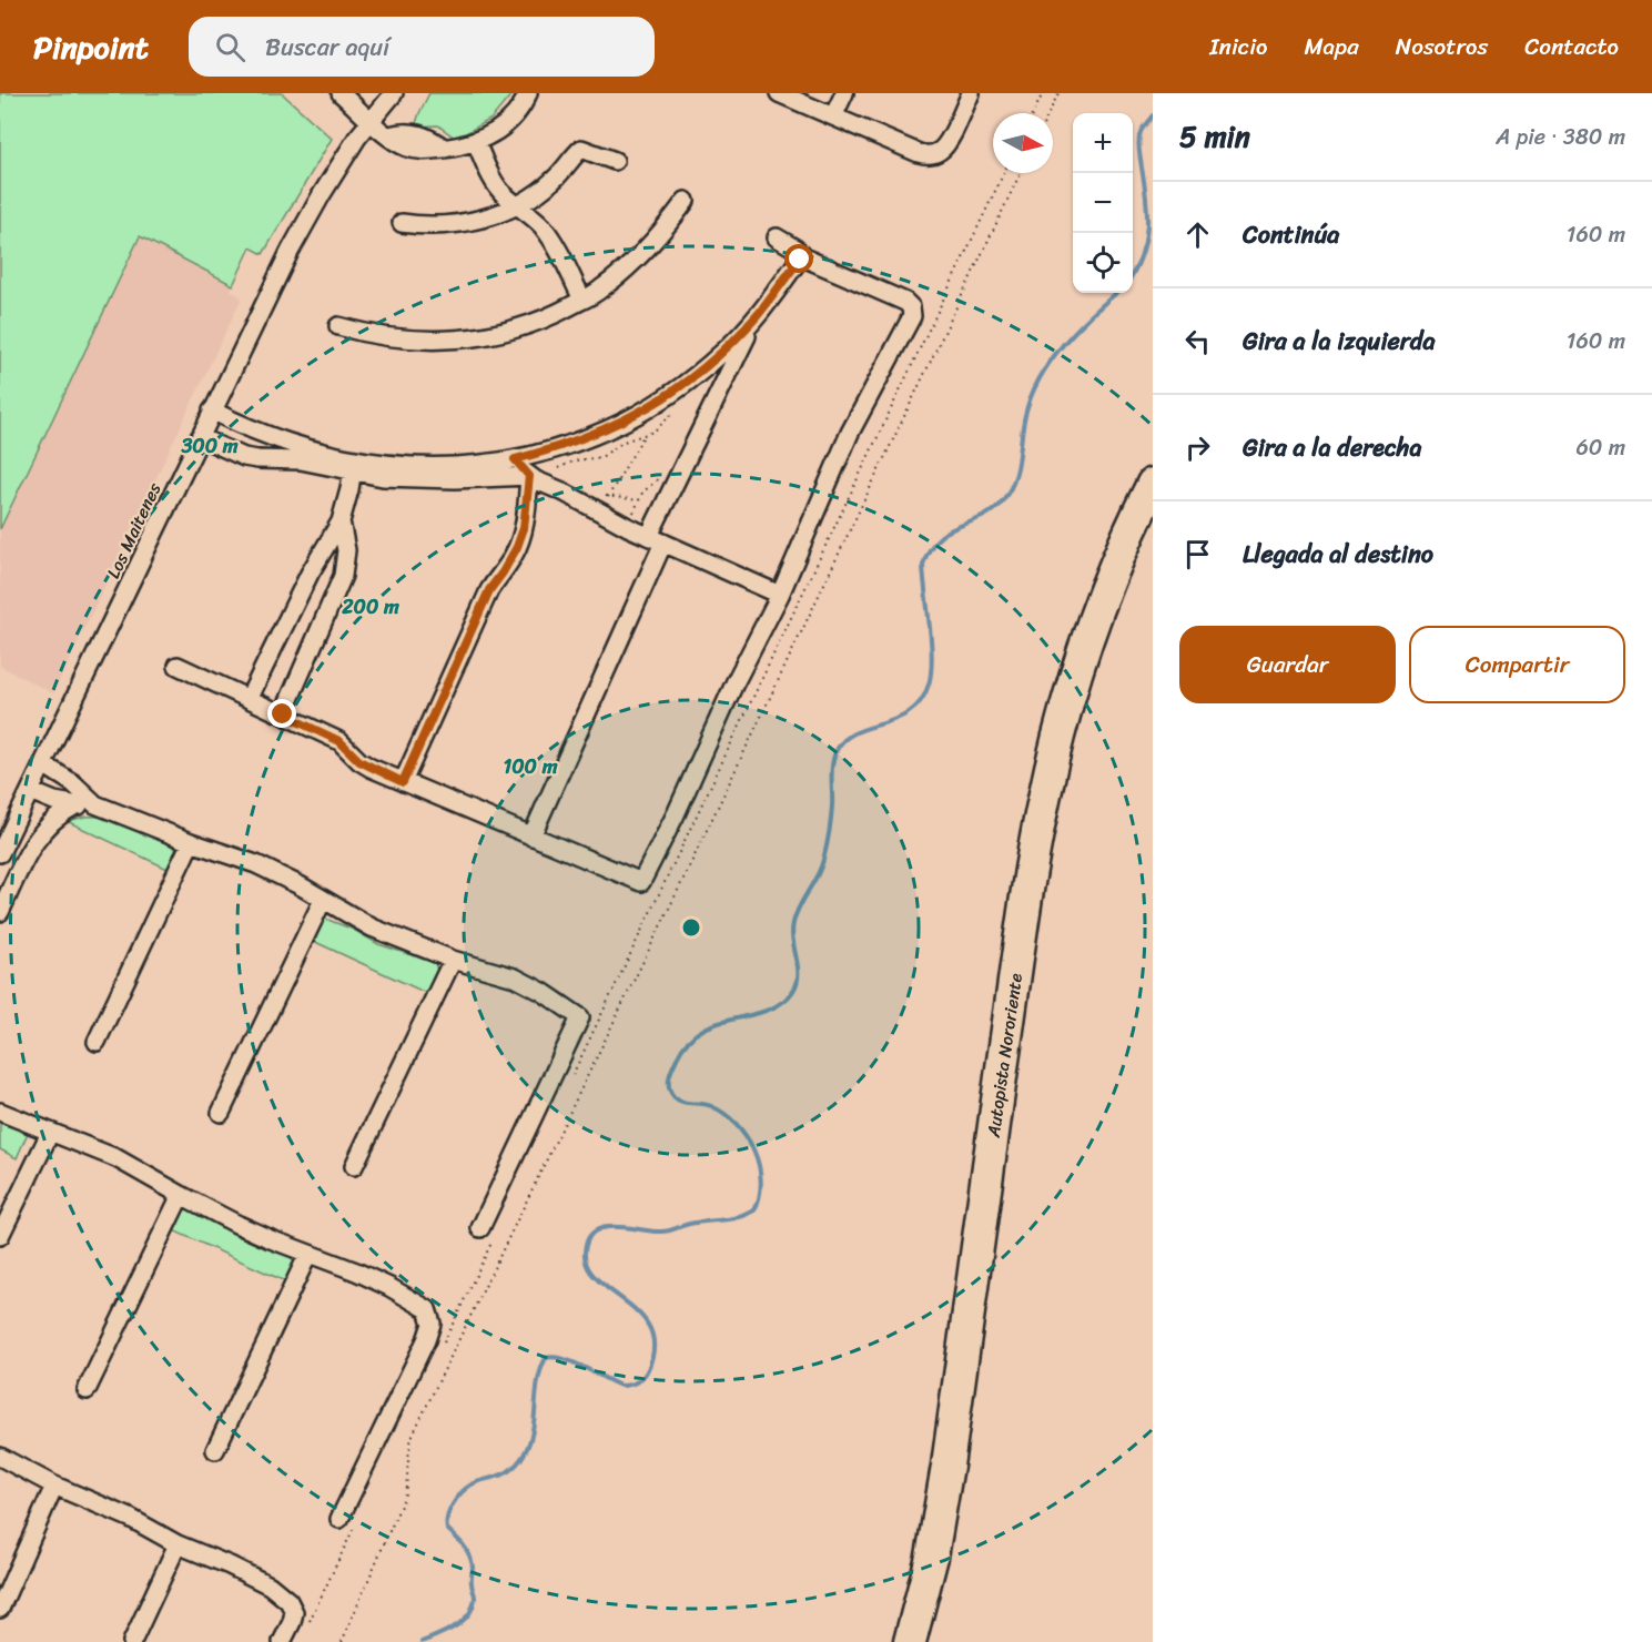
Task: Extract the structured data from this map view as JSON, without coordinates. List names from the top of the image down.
{
  "streets": {
    "highway": ["Autopista Nororiente"],
    "street": ["Los Maitenes"]
  },
  "north": "right",
  "page": {
    "header": "Pinpoint",
    "search": "Buscar aquí",
    "nav": [
      "Inicio",
      "Mapa",
      "Nosotros",
      "Contacto"
    ],
    "heading": ["5 min", "A pie · 380 m"],
    "map_buttons": ["+", "−"],
    "list": [
      ["Continúa", "160 m"],
      ["Gira a la izquierda", "160 m"],
      ["Gira a la derecha", "60 m"],
      "Llegada al destino"
    ],
    "buttons": ["Guardar", "Compartir"]
  },
  "rings": ["300 m", "200 m", "100 m"]
}
